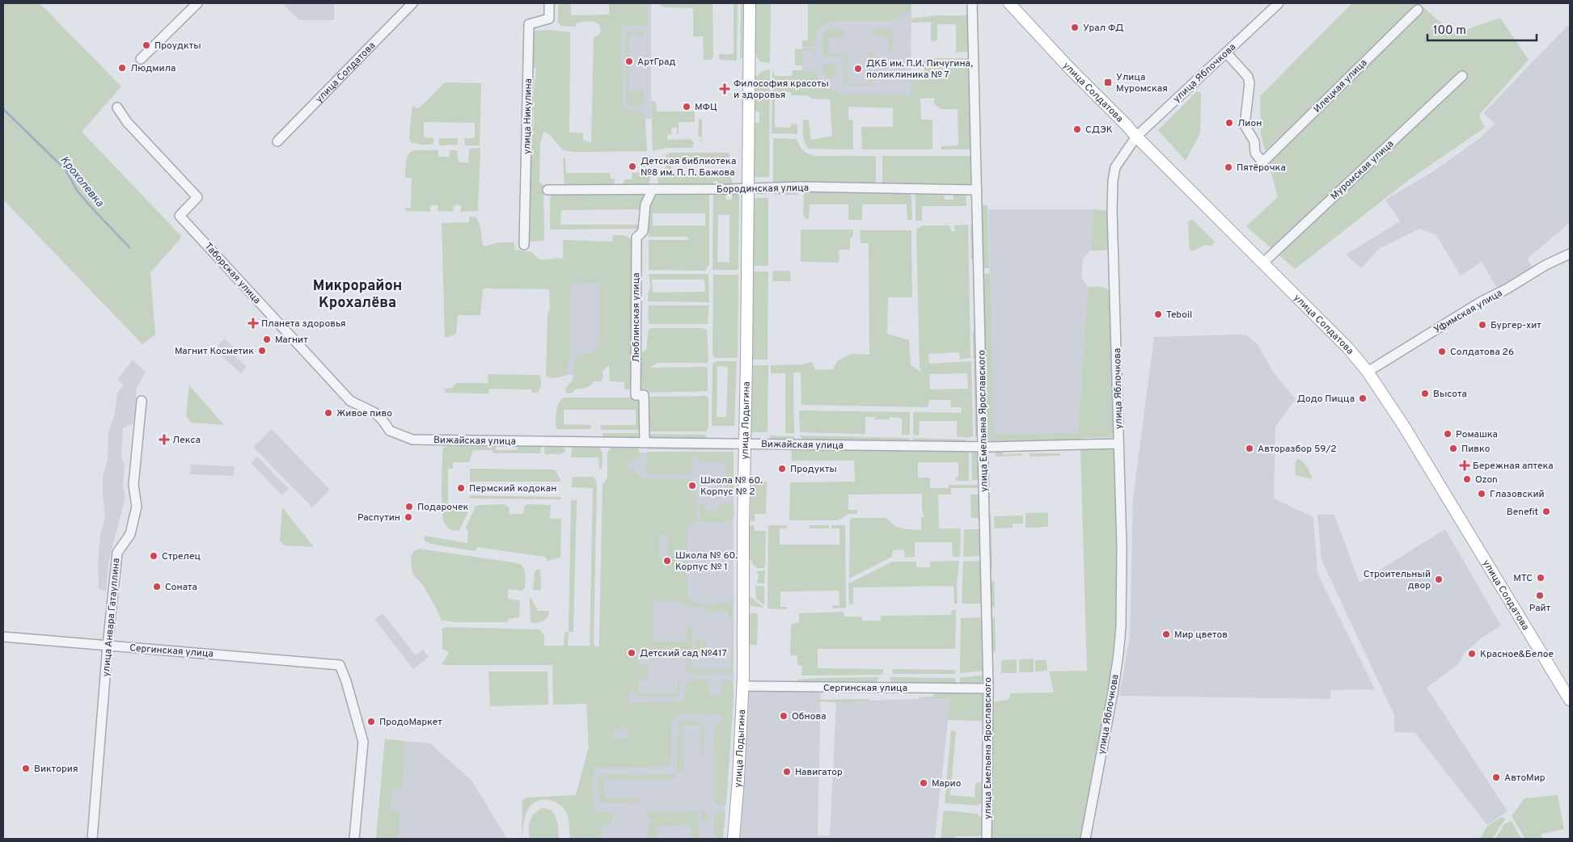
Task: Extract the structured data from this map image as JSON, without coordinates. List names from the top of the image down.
{
  "streets": {
    "main road": ["улица Солдатова", "улица Лодыгина"],
    "street": [
      "улица Яблочкова",
      "Илецкая улица",
      "улица Никулина",
      "Муромская улица",
      "Бородинская улица",
      "Таборская улица",
      "Уфимская улица",
      "Люблинская улица",
      "улица Емельяна Ярославского",
      "Вижайская улица",
      "улица Анвара Гатауллина",
      "Сергинская улица"
    ]
  },
  "crossings": [
    ["улица Солдатова", "улица Яблочкова"],
    ["улица Солдатова", "Муромская улица"],
    ["улица Солдатова", "Уфимская улица"],
    ["улица Яблочкова", "Илецкая улица"],
    ["улица Яблочкова", "Вижайская улица"],
    ["Бородинская улица", "Люблинская улица"],
    ["Бородинская улица", "улица Лодыгина"],
    ["Бородинская улица", "улица Емельяна Ярославского"],
    ["Таборская улица", "Вижайская улица"],
    ["Люблинская улица", "Вижайская улица"],
    ["улица Лодыгина", "Вижайская улица"],
    ["улица Лодыгина", "Сергинская улица"],
    ["улица Емельяна Ярославского", "Вижайская улица"],
    ["улица Емельяна Ярославского", "Сергинская улица"],
    ["улица Анвара Гатауллина", "Сергинская улица"]
  ],
  "districts": ["Микрорайон Крохалёва"],
  "water": ["Крохолевка"],
  "places": {
    "other": [
      "Урал ФД",
      "Проудкты",
      "АртГрад",
      "Людмила",
      "ДКБ им. П.И. Пичугина, поликлиника № 7",
      "МФЦ",
      "Лион",
      "СДЭК",
      "Детская библиотека №8 им. П. П. Бажова",
      "Пятёрочка",
      "Teboil",
      "Бургер-хит",
      "Магнит",
      "Магнит Косметик",
      "Солдатова 26",
      "Высота",
      "Додо Пицца",
      "Живое пиво",
      "Ромашка",
      "Авторазбор 59/2",
      "Пивко",
      "Продукты",
      "Ozon",
      "Школа № 60. Корпус № 2",
      "Пермский кодокан",
      "Глазовский",
      "Подарочек",
      "Benefit",
      "Распутин",
      "Стрелец",
      "Школа № 60. Корпус № 1",
      "МТС",
      "Строительный двор",
      "Соната",
      "Райт",
      "Мир цветов",
      "Детский сад №417",
      "Красное&Белое",
      "Обнова",
      "ПродоМаркет",
      "Виктория",
      "Навигатор",
      "АвтоМир",
      "Марио"
    ],
    "transit": ["Улица Муромская"],
    "health": [
      "Философия красоты и здоровья",
      "Планета здоровья",
      "Лекса",
      "Бережная аптека"
    ]
  },
  "scale_bar": "100 m"
}
